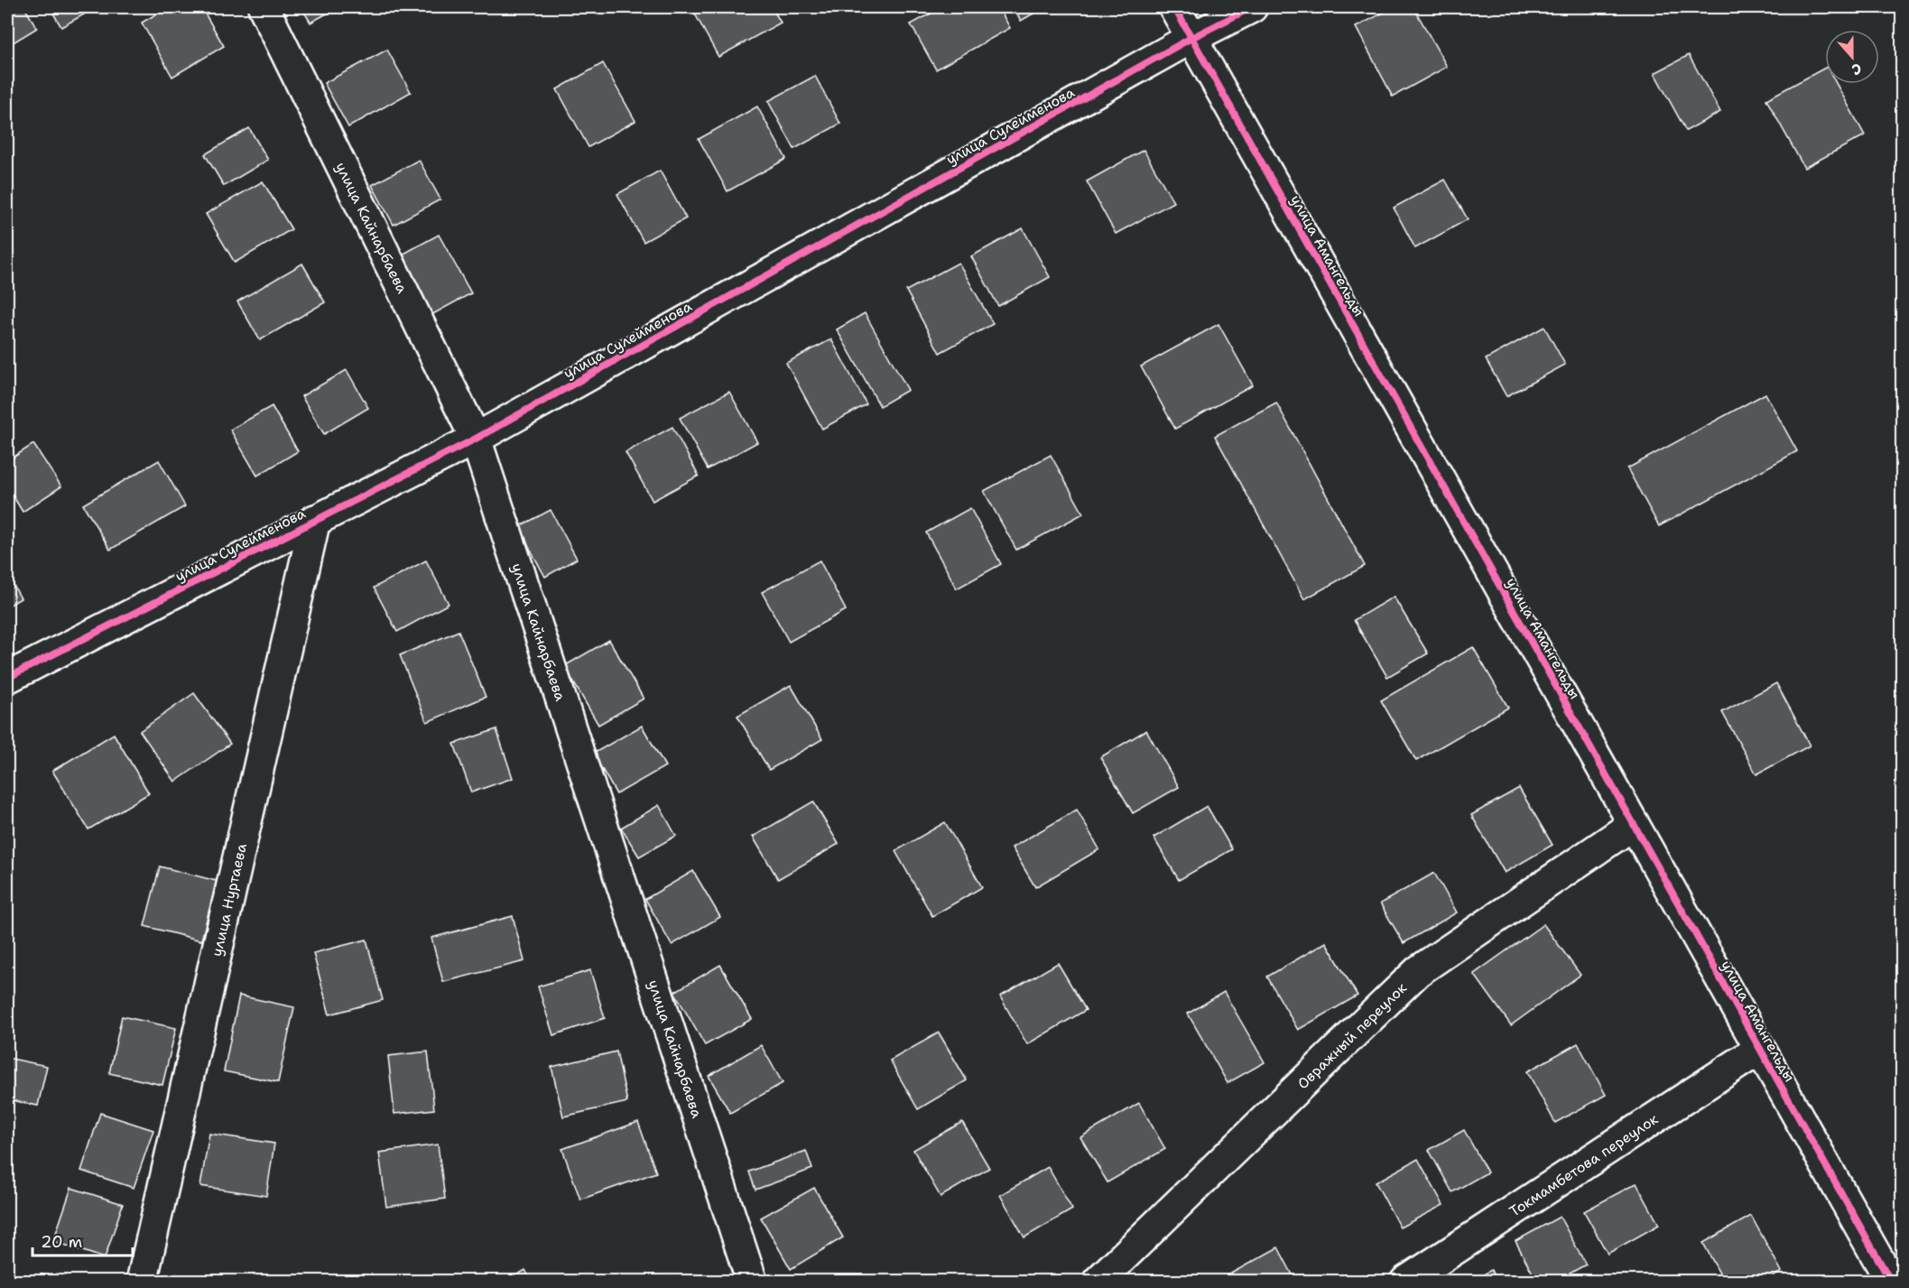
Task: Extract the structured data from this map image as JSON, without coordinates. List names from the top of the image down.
{
  "streets": {
    "street": [
      "улица Сулейменова",
      "улица Кайнарбаева",
      "улица Амангельды",
      "улица Нуртаева",
      "Овражный переулок",
      "Токмамбетова переулок"
    ]
  },
  "crossings": [
    ["улица Сулейменова", "улица Кайнарбаева"],
    ["улица Сулейменова", "улица Амангельды"],
    ["улица Сулейменова", "улица Нуртаева"],
    ["улица Амангельды", "Овражный переулок"],
    ["улица Амангельды", "Токмамбетова переулок"]
  ],
  "scale_bar": "20 m",
  "north": "bottom"
}
